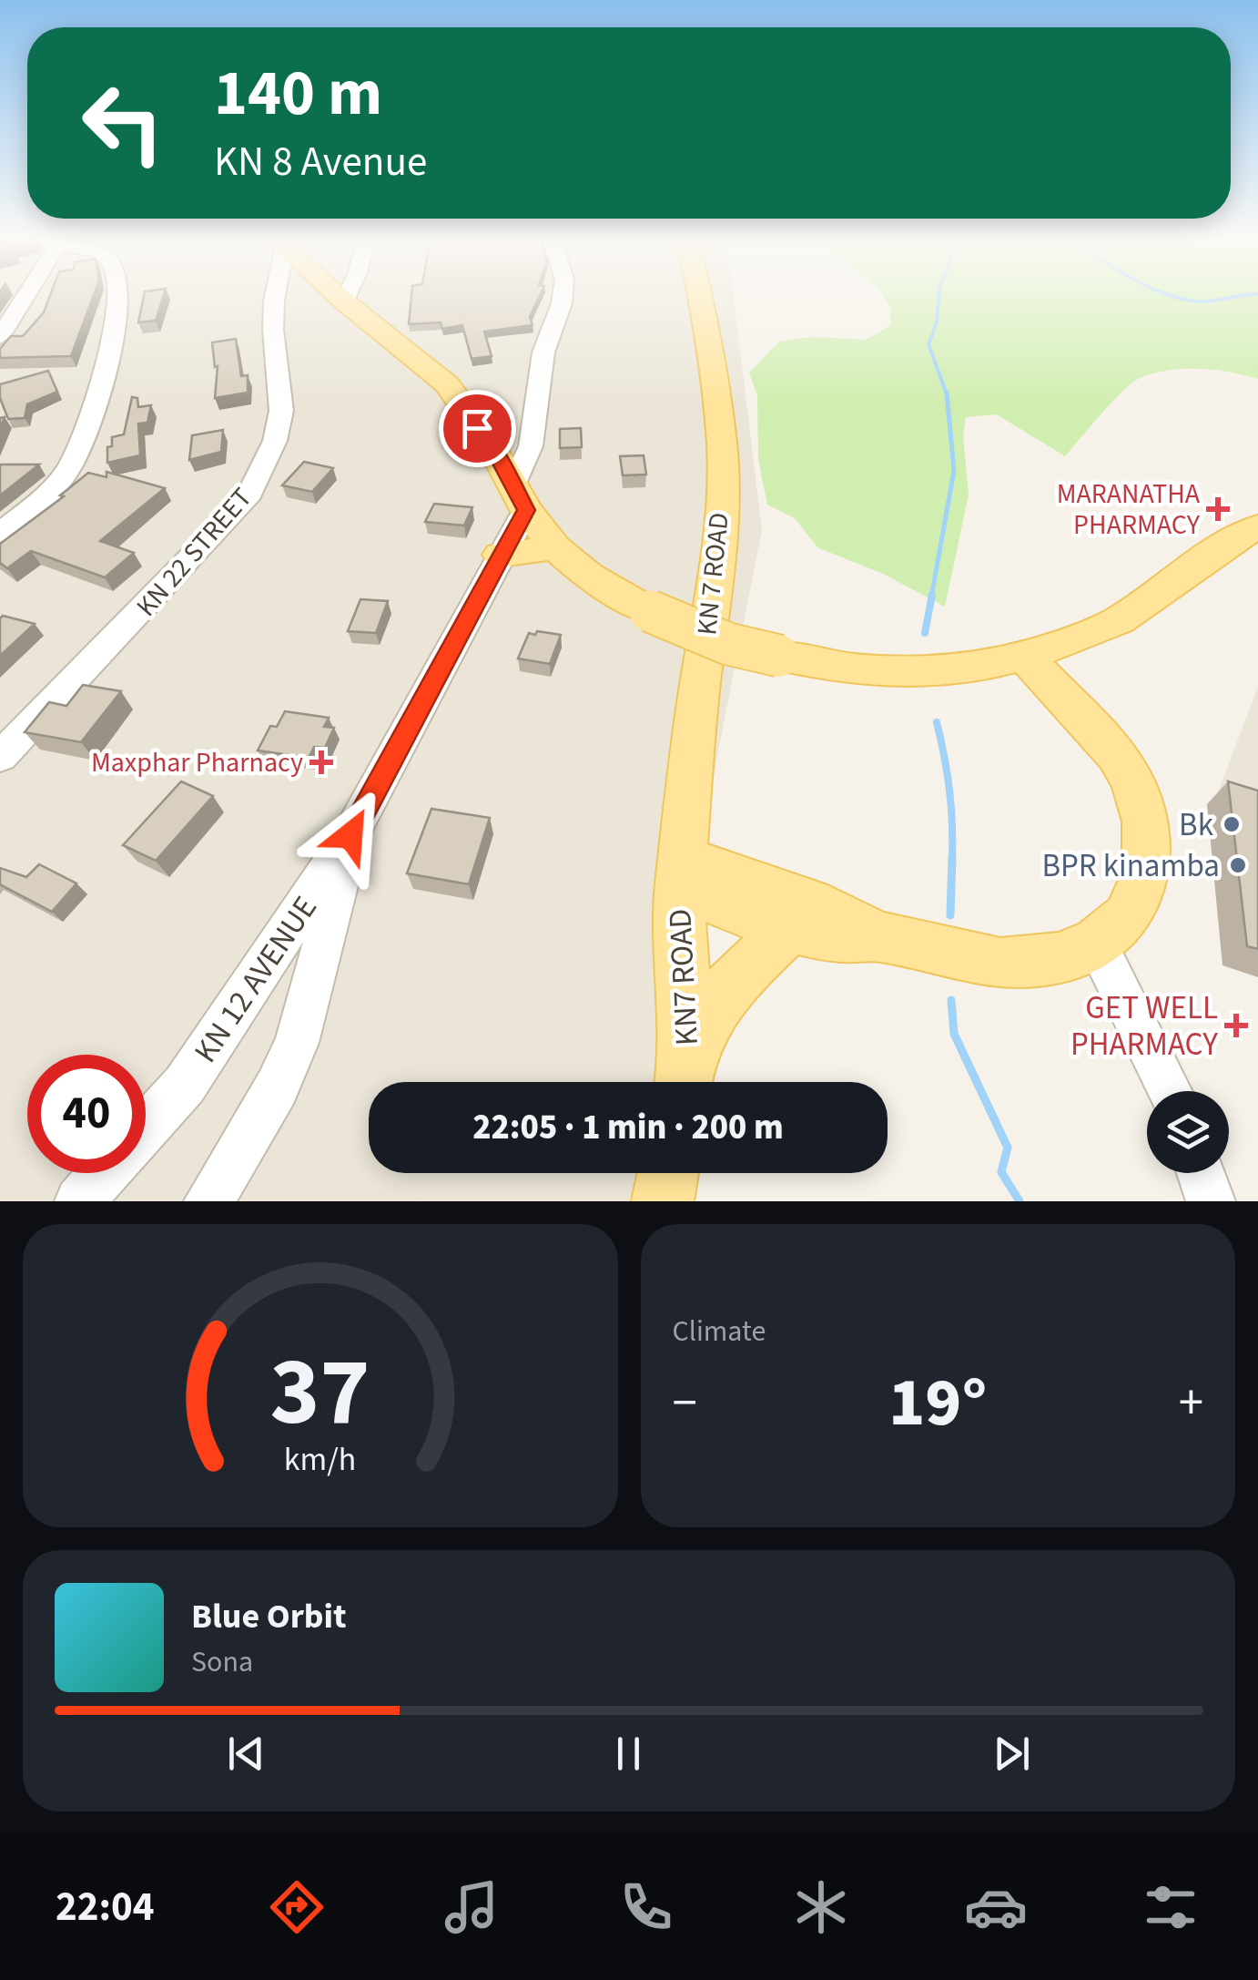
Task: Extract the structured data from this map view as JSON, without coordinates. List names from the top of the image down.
{
  "streets": {
    "main road": ["KN 7 ROAD", "KN7 ROAD"],
    "street": ["KN 22 STREET", "KN 12 AVENUE"]
  },
  "crossings": [
    ["KN 7 ROAD", "KN7 ROAD"]
  ],
  "places": {
    "health": ["MARANATHA PHARMACY", "Maxphar Pharnacy", "GET WELL PHARMACY"],
    "other": ["Bk", "BPR kinamba"]
  },
  "page": {
    "turn": ["140 m", "KN 8 Avenue"],
    "limit": "40",
    "trip": "22:05 · 1 min · 200 m",
    "tile": "Climate",
    "heat": ["−", "19°", "+"],
    "song": ["Blue Orbit", "Sona"],
    "tabs": "22:04",
    "gauge": ["37", "km/h"]
  }
}
